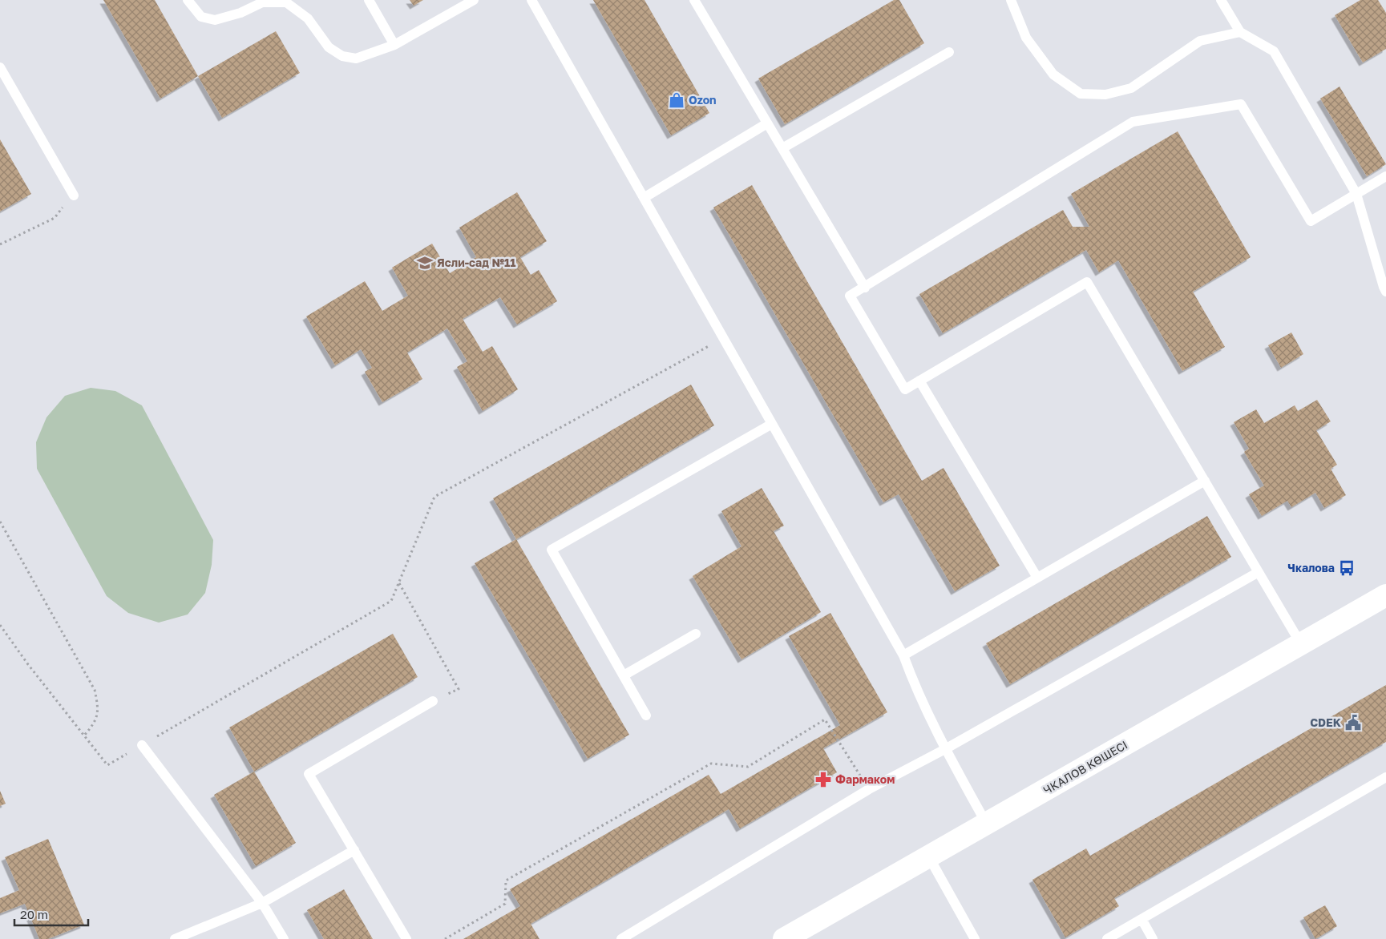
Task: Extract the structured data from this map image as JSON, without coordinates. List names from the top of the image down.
{
  "streets": {
    "street": ["ЧКАЛОВ КӨШЕСІ"]
  },
  "places": {
    "shop": ["Ozon"],
    "school or university": ["Ясли-сад №11"],
    "bus stop": ["Чкалова"],
    "public building": ["CDEK"],
    "pharmacy": ["Фармаком"]
  },
  "scale_bar": "20 m"
}
